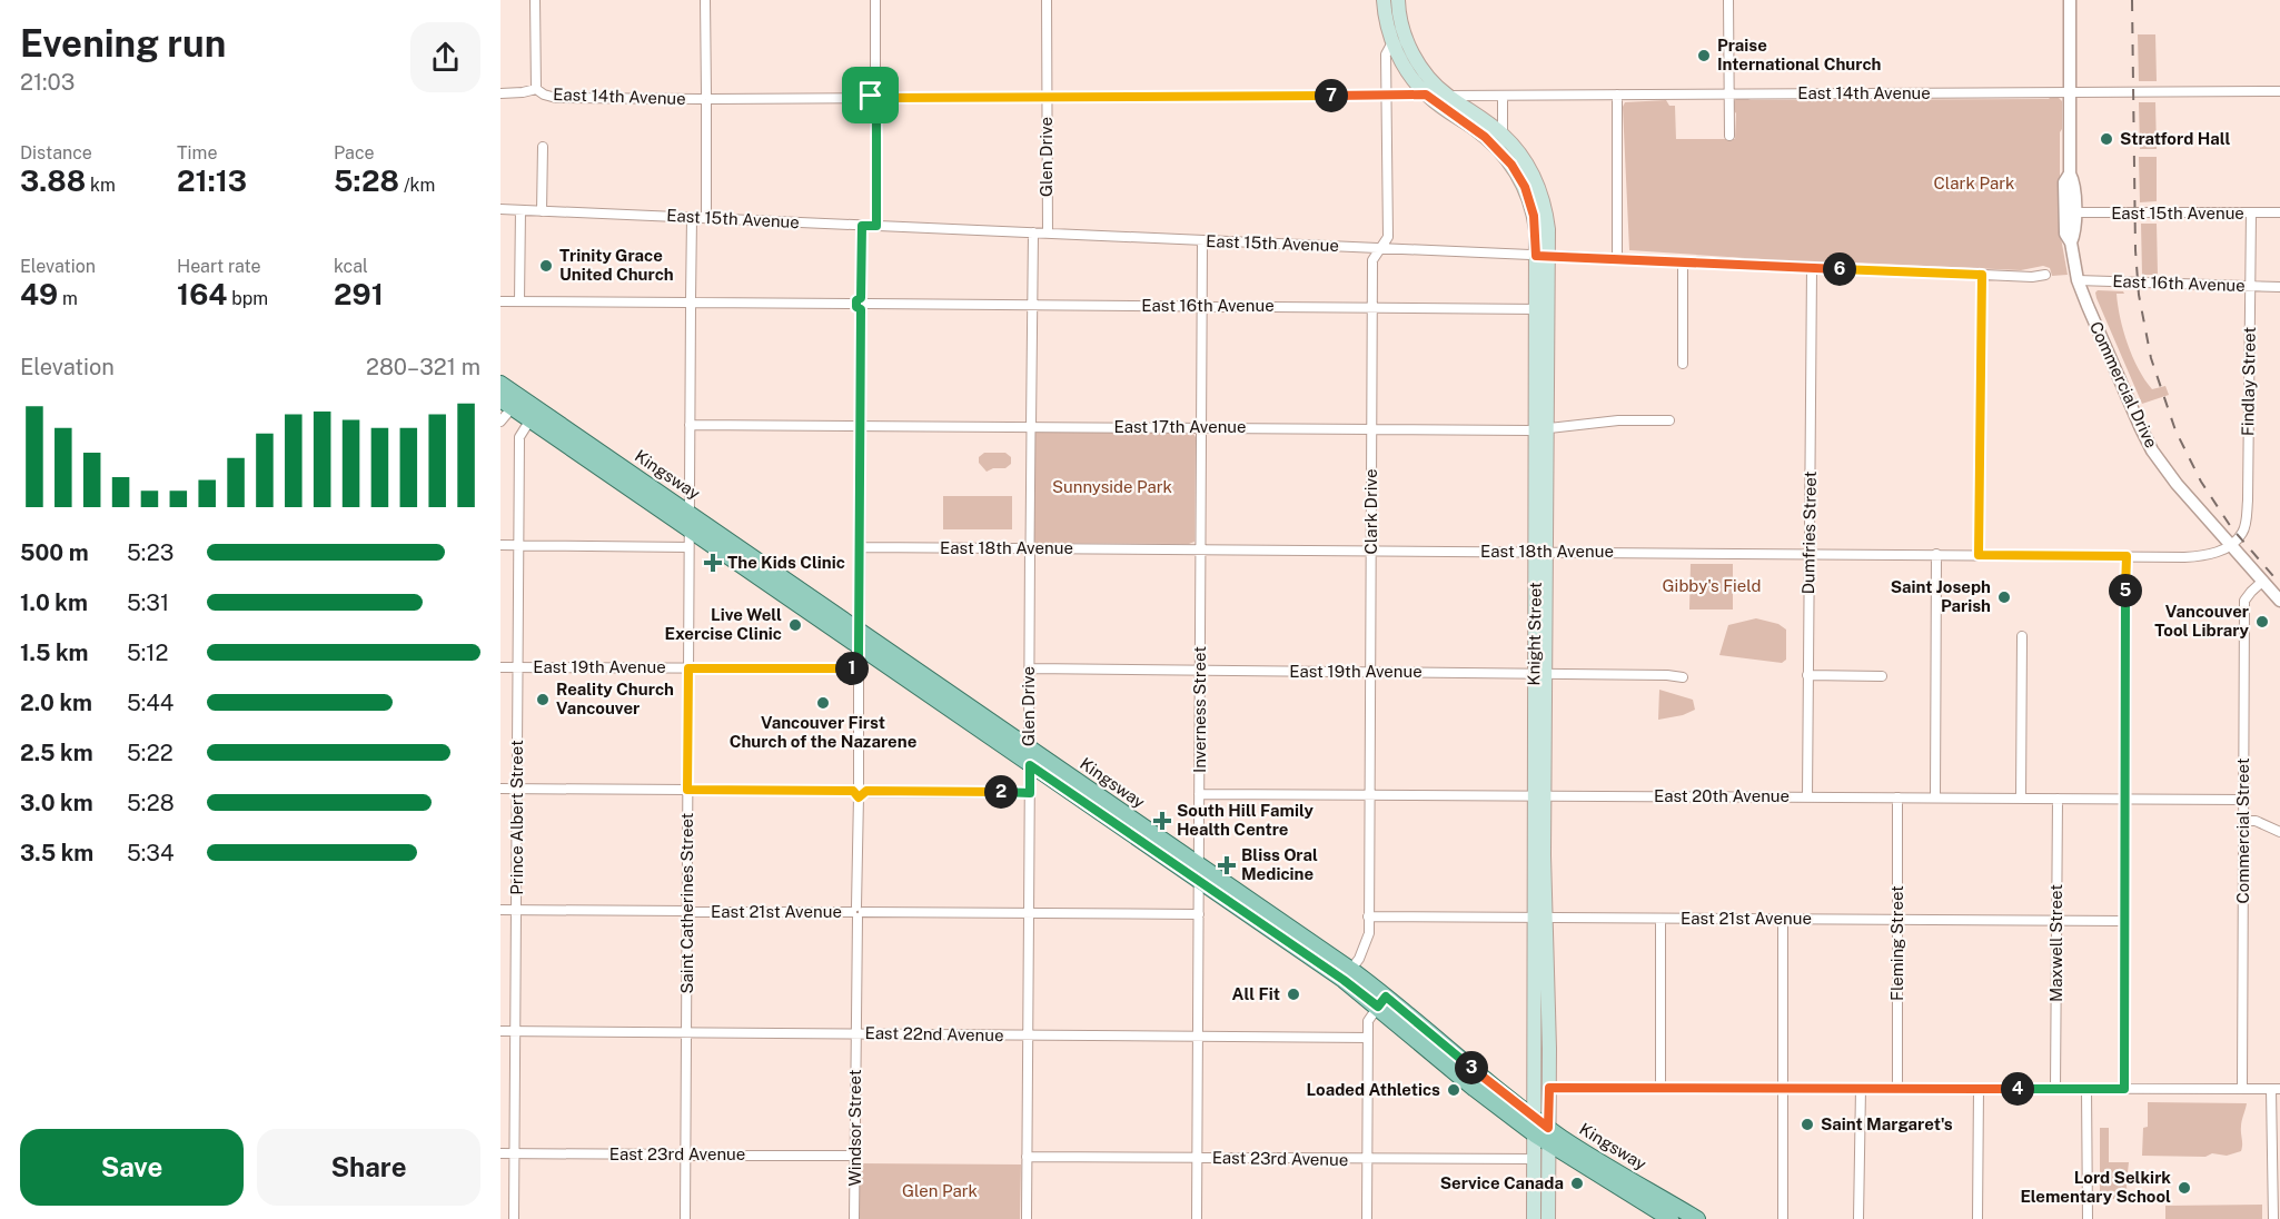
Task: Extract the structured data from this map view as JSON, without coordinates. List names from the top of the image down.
{
  "streets": {
    "main road": ["Kingsway", "Clark Drive", "Knight Street"],
    "street": [
      "East 14th Avenue",
      "Glen Drive",
      "East 15th Avenue",
      "East 16th Avenue",
      "Findlay Street",
      "Commercial Drive",
      "East 17th Avenue",
      "Dumfries Street",
      "East 18th Avenue",
      "East 19th Avenue",
      "Inverness Street",
      "East 20th Avenue",
      "Prince Albert Street",
      "Commercial Street",
      "Saint Catherines Street",
      "East 21st Avenue",
      "Fleming Street",
      "Maxwell Street",
      "East 22nd Avenue",
      "Windsor Street",
      "East 23rd Avenue"
    ]
  },
  "crossings": [
    ["East 14th Avenue", "Glen Drive"],
    ["East 14th Avenue", "Commercial Drive"],
    ["East 14th Avenue", "Clark Drive"],
    ["East 14th Avenue", "Knight Street"],
    ["Glen Drive", "East 15th Avenue"],
    ["Glen Drive", "East 16th Avenue"],
    ["Glen Drive", "East 17th Avenue"],
    ["Glen Drive", "Kingsway"],
    ["Glen Drive", "East 18th Avenue"],
    ["Glen Drive", "East 19th Avenue"],
    ["Glen Drive", "East 21st Avenue"],
    ["Glen Drive", "East 22nd Avenue"],
    ["Glen Drive", "East 23rd Avenue"],
    ["East 15th Avenue", "Findlay Street"],
    ["East 15th Avenue", "Commercial Drive"],
    ["East 15th Avenue", "Clark Drive"],
    ["East 15th Avenue", "Dumfries Street"],
    ["East 15th Avenue", "Knight Street"],
    ["East 15th Avenue", "Inverness Street"],
    ["East 15th Avenue", "Saint Catherines Street"],
    ["East 15th Avenue", "Windsor Street"],
    ["East 16th Avenue", "Findlay Street"],
    ["East 16th Avenue", "Commercial Drive"],
    ["East 16th Avenue", "Clark Drive"],
    ["East 16th Avenue", "Knight Street"],
    ["East 16th Avenue", "Inverness Street"],
    ["East 16th Avenue", "Saint Catherines Street"],
    ["East 16th Avenue", "Windsor Street"],
    ["Findlay Street", "Commercial Drive"],
    ["Findlay Street", "East 18th Avenue"],
    ["Commercial Drive", "East 18th Avenue"],
    ["Commercial Drive", "Commercial Street"],
    ["East 17th Avenue", "Clark Drive"],
    ["East 17th Avenue", "Knight Street"],
    ["East 17th Avenue", "Inverness Street"],
    ["East 17th Avenue", "Saint Catherines Street"],
    ["East 17th Avenue", "Windsor Street"],
    ["Kingsway", "Clark Drive"],
    ["Kingsway", "Knight Street"],
    ["Kingsway", "Inverness Street"],
    ["Kingsway", "Prince Albert Street"],
    ["Kingsway", "Saint Catherines Street"],
    ["Kingsway", "Windsor Street"],
    ["Clark Drive", "East 18th Avenue"],
    ["Clark Drive", "Knight Street"],
    ["Clark Drive", "East 19th Avenue"],
    ["Clark Drive", "East 20th Avenue"],
    ["Clark Drive", "East 21st Avenue"],
    ["Dumfries Street", "East 18th Avenue"],
    ["Dumfries Street", "East 20th Avenue"],
    ["East 18th Avenue", "Knight Street"],
    ["East 18th Avenue", "Inverness Street"],
    ["East 18th Avenue", "Windsor Street"],
    ["Knight Street", "East 19th Avenue"],
    ["Knight Street", "East 20th Avenue"],
    ["Knight Street", "East 21st Avenue"],
    ["Knight Street", "East 23rd Avenue"],
    ["East 19th Avenue", "Inverness Street"],
    ["East 19th Avenue", "Prince Albert Street"],
    ["East 19th Avenue", "Saint Catherines Street"],
    ["East 19th Avenue", "Windsor Street"],
    ["Inverness Street", "East 20th Avenue"],
    ["Inverness Street", "East 21st Avenue"],
    ["Inverness Street", "East 22nd Avenue"],
    ["Inverness Street", "East 23rd Avenue"],
    ["East 20th Avenue", "Commercial Street"],
    ["East 20th Avenue", "Fleming Street"],
    ["East 20th Avenue", "Maxwell Street"],
    ["Prince Albert Street", "East 21st Avenue"],
    ["Prince Albert Street", "East 22nd Avenue"],
    ["Prince Albert Street", "East 23rd Avenue"],
    ["Saint Catherines Street", "East 21st Avenue"],
    ["Saint Catherines Street", "East 22nd Avenue"],
    ["Saint Catherines Street", "East 23rd Avenue"],
    ["East 21st Avenue", "Fleming Street"],
    ["East 21st Avenue", "Maxwell Street"],
    ["East 21st Avenue", "Windsor Street"],
    ["East 22nd Avenue", "Windsor Street"],
    ["Windsor Street", "East 23rd Avenue"]
  ],
  "parks": [
    "Clark Park",
    "Sunnyside Park",
    "Gibby's Field",
    "Glen Park"
  ],
  "places": {
    "other": [
      "Praise International Church",
      "Stratford Hall",
      "Trinity Grace United Church",
      "Saint Joseph Parish",
      "Vancouver Tool Library",
      "Live Well Exercise Clinic",
      "Reality Church Vancouver",
      "Vancouver First Church of the Nazarene",
      "All Fit",
      "Loaded Athletics",
      "Saint Margaret's",
      "Service Canada",
      "Lord Selkirk Elementary School"
    ],
    "health": ["The Kids Clinic", "South Hill Family Health Centre", "Bliss Oral Medicine"]
  },
  "page": {
    "heading": ["Evening run", "21:03"],
    "pins": [
      "7",
      "6",
      "5",
      "1",
      "2",
      "3",
      "4"
    ],
    "stats": [
      ["Distance", "3.88 km"],
      ["Time", "21:13"],
      ["Pace", "5:28 /km"],
      ["Elevation", "49 m"],
      ["Heart rate", "164 bpm"],
      ["kcal", "291"]
    ],
    "chart": ["Elevation", "280–321 m"],
    "list": [
      {
        "name": "500 m",
        "note": "5:23"
      },
      {
        "name": "1.0 km",
        "note": "5:31"
      },
      {
        "name": "1.5 km",
        "note": "5:12"
      },
      {
        "name": "2.0 km",
        "note": "5:44"
      },
      {
        "name": "2.5 km",
        "note": "5:22"
      },
      {
        "name": "3.0 km",
        "note": "5:28"
      },
      {
        "name": "3.5 km",
        "note": "5:34"
      }
    ],
    "buttons": ["Save", "Share"]
  }
}
